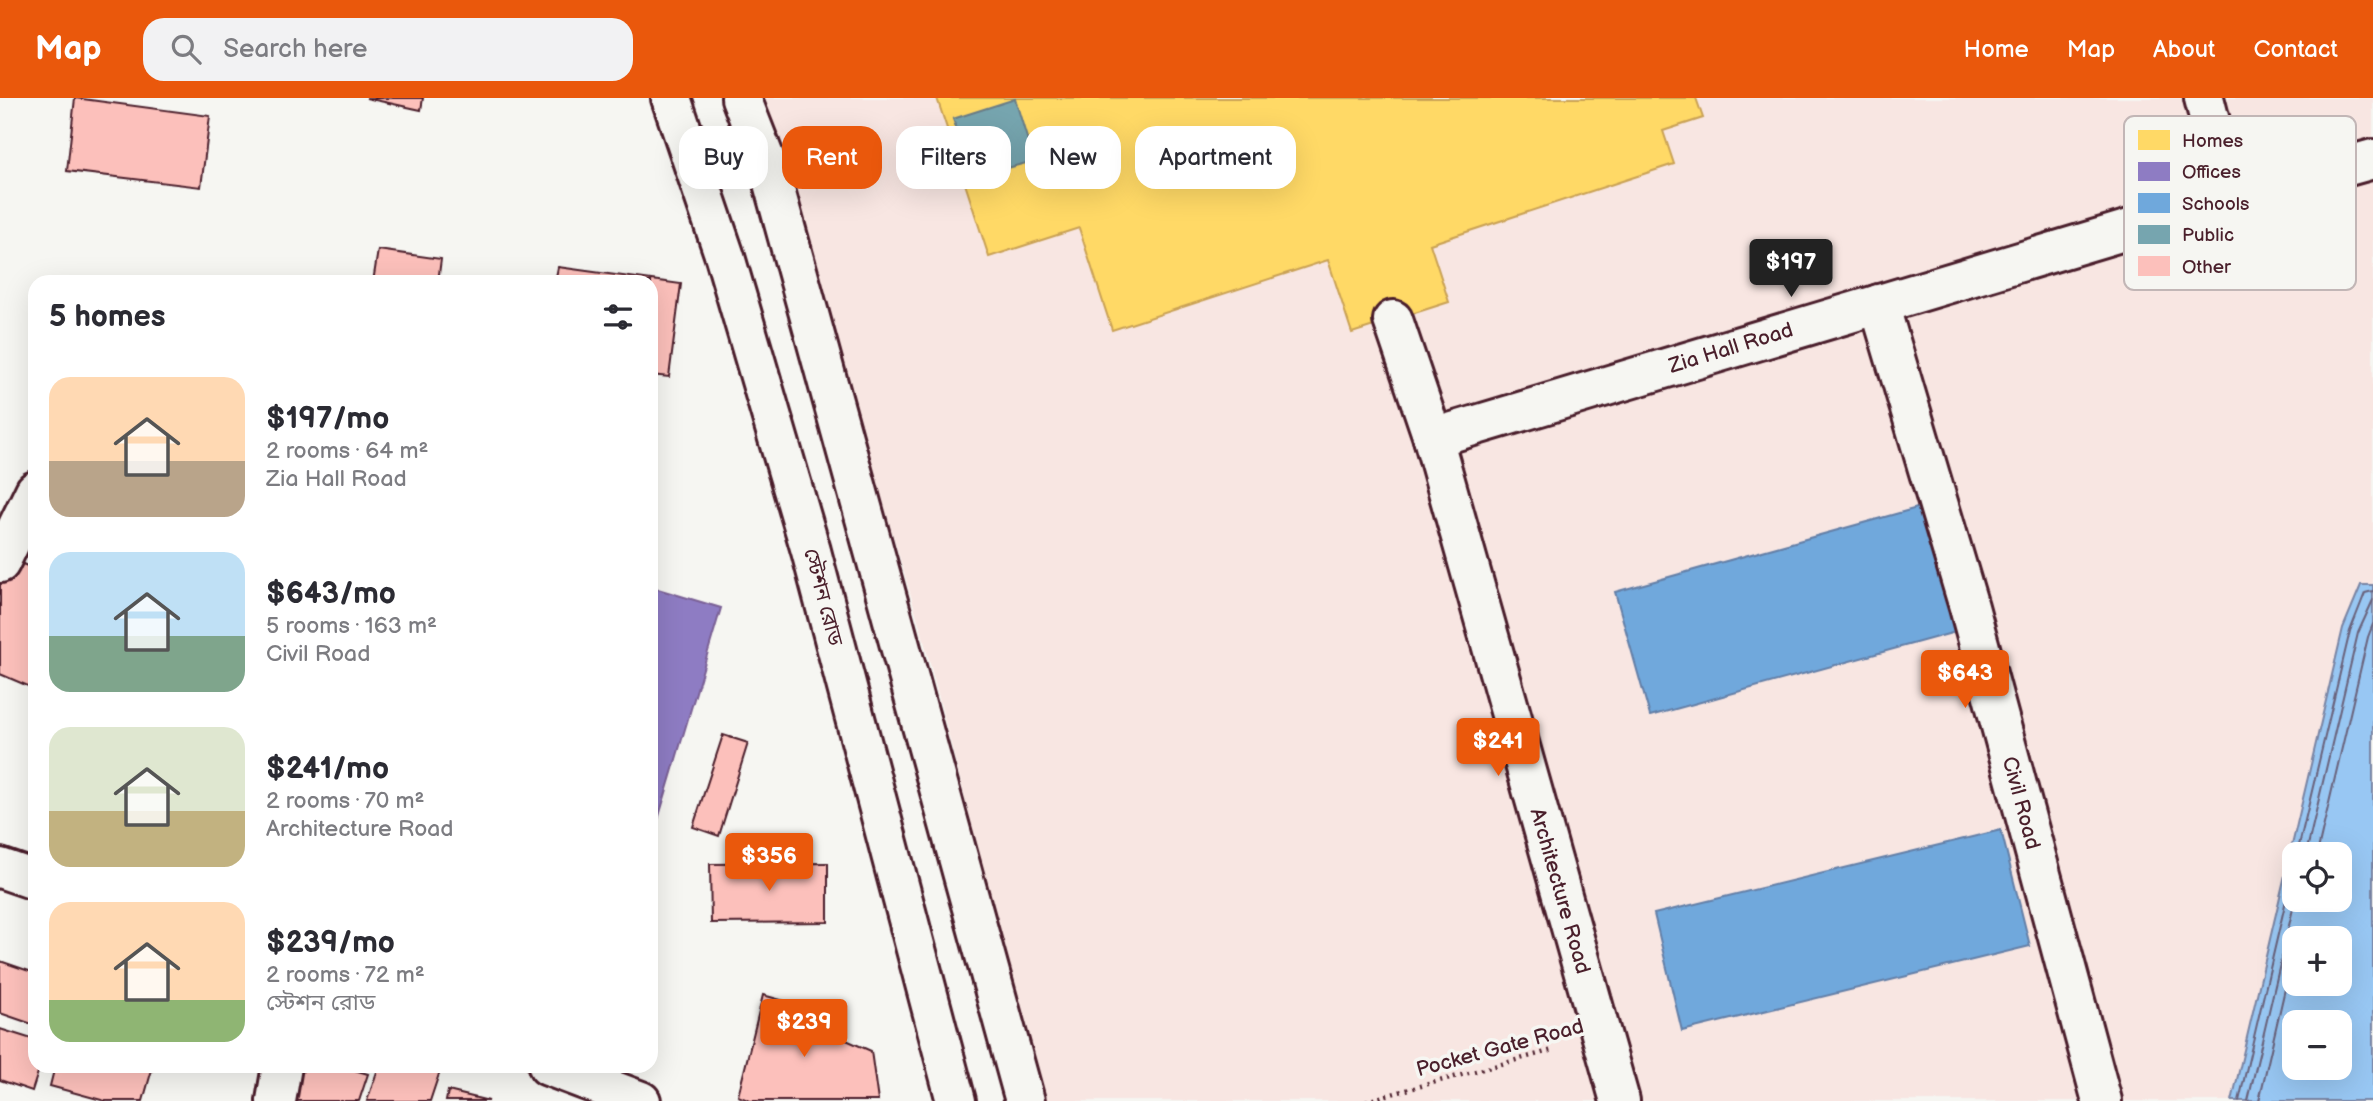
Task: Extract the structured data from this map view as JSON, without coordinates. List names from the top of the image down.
{
  "streets": {
    "street": [
      "Zia Hall Road",
      "স্টেশন রোড",
      "Civil Road",
      "Architecture Road"
    ],
    "path": ["Pocket Gate Road"]
  },
  "crossings": [
    ["Zia Hall Road", "Civil Road"],
    ["Zia Hall Road", "Architecture Road"],
    ["Architecture Road", "Pocket Gate Road"]
  ],
  "legend": [
    "Homes",
    "Offices",
    "Schools",
    "Public",
    "Other"
  ],
  "page": {
    "header": "Map",
    "search": "Search here",
    "nav": [
      "Home",
      "Map",
      "About",
      "Contact"
    ],
    "chip": [
      "Buy",
      "Rent",
      "Filters",
      "New",
      "Apartment"
    ],
    "price": [
      "$197",
      "$643",
      "$241",
      "$356",
      "$239"
    ],
    "heading": "5 homes",
    "list": [
      {
        "name": "$197/mo",
        "note": "2 rooms · 64 m² · Zia Hall Road"
      },
      {
        "name": "$643/mo",
        "note": "5 rooms · 163 m² · Civil Road"
      },
      {
        "name": "$241/mo",
        "note": "2 rooms · 70 m² · Architecture Road"
      },
      {
        "name": "$239/mo",
        "note": "2 rooms · 72 m² · স্টেশন রোড"
      }
    ],
    "map_buttons": ["+", "−"]
  }
}
